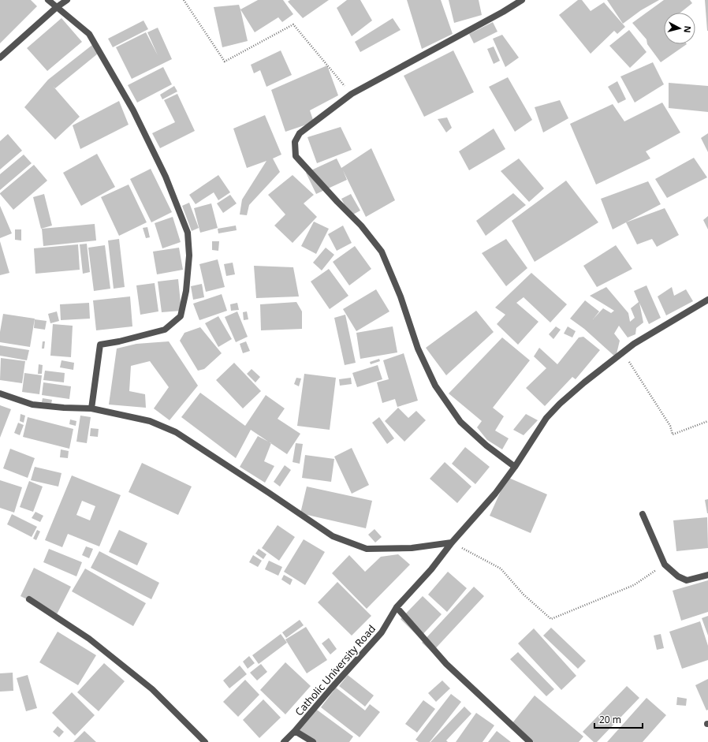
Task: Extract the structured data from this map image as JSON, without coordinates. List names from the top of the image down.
{
  "streets": {
    "street": ["Catholic University Road"]
  },
  "scale_bar": "20 m",
  "north": "right"
}
